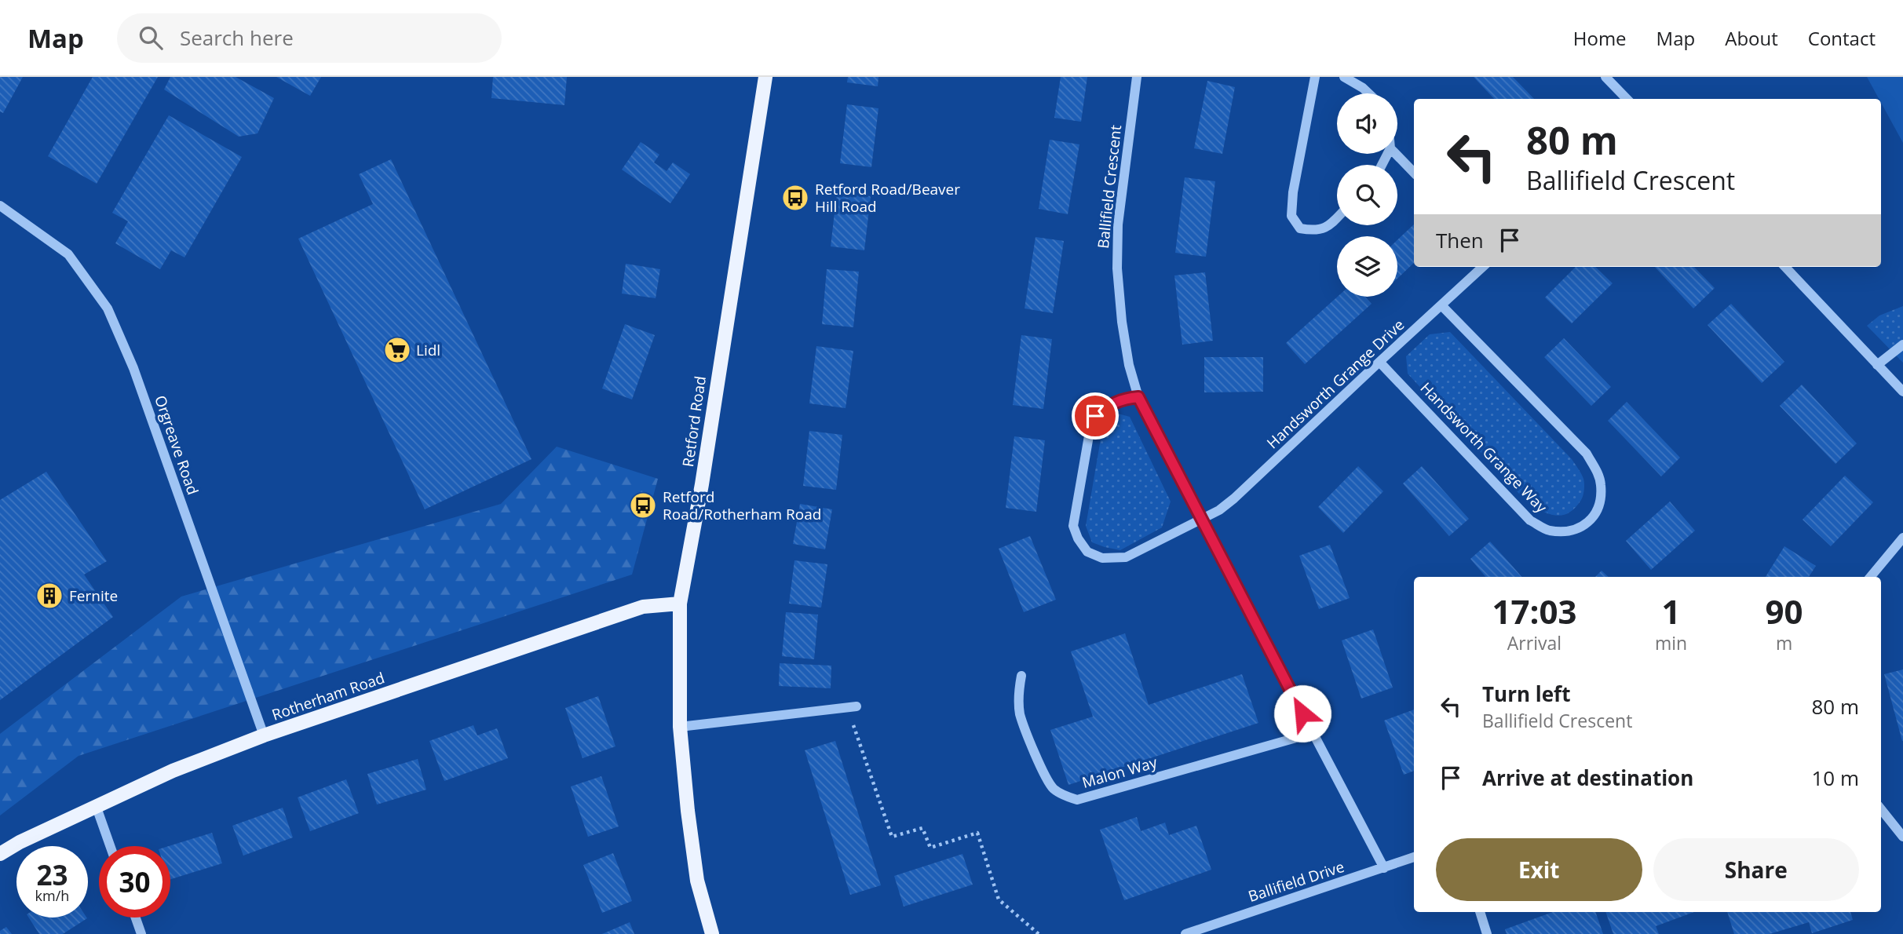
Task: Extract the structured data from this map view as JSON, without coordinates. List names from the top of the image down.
{
  "streets": {
    "main road": ["Retford Road", "Rotherham Road"],
    "street": [
      "Ballifield Crescent",
      "Handsworth Grange Drive",
      "Orgreave Road",
      "Handsworth Grange Way",
      "Malon Way",
      "Ballifield Drive"
    ]
  },
  "crossings": [
    ["Ballifield Crescent", "Handsworth Grange Drive"],
    ["Ballifield Crescent", "Malon Way"],
    ["Ballifield Crescent", "Ballifield Drive"],
    ["Handsworth Grange Drive", "Handsworth Grange Way"],
    ["Retford Road", "Rotherham Road"],
    ["Orgreave Road", "Rotherham Road"]
  ],
  "places": {
    "bus stop": ["Retford Road/Beaver Hill Road", "Retford Road/Rotherham Road"],
    "supermarket": ["Lidl"],
    "building": ["Fernite"]
  },
  "page": {
    "header": "Map",
    "search": "Search here",
    "nav": [
      "Home",
      "Map",
      "About",
      "Contact"
    ],
    "turn": ["80 m", "Ballifield Crescent"],
    "then": "Then",
    "eta": [
      "17:03",
      "Arrival",
      "1",
      "min",
      "90",
      "m"
    ],
    "list": [
      {
        "name": "Turn left",
        "note": "Ballifield Crescent",
        "value": "80 m"
      },
      {
        "name": "Arrive at destination",
        "value": "10 m"
      }
    ],
    "buttons": ["Exit", "Share"],
    "speed": "23 km/h",
    "limit": "30"
  }
}
